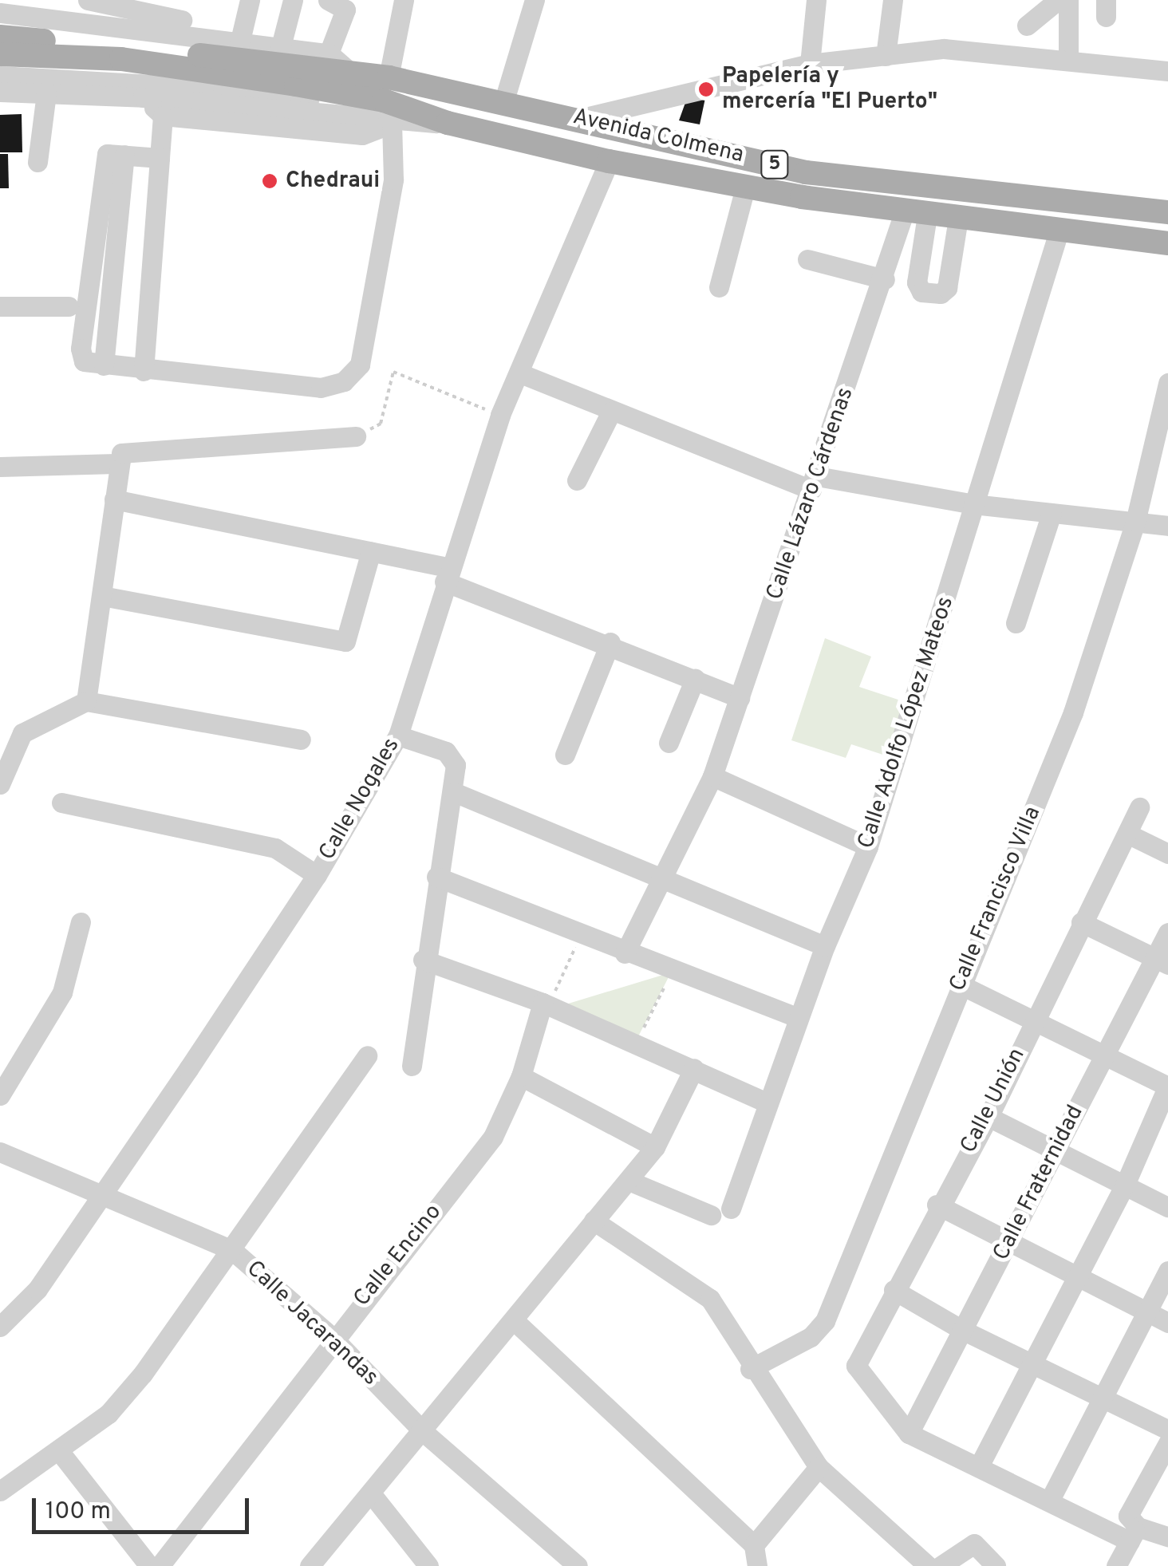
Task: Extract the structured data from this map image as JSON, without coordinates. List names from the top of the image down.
{
  "streets": {
    "main road": ["Avenida Colmena", "5"],
    "street": [
      "Calle Lázaro Cárdenas",
      "Calle Adolfo López Mateos",
      "Calle Nogales",
      "Calle Francisco Villa",
      "Calle Unión",
      "Calle Fraternidad",
      "Calle Encino",
      "Calle Jacarandas"
    ]
  },
  "crossings": [
    ["Avenida Colmena", "5"],
    ["5", "Calle Lázaro Cárdenas"],
    ["5", "Calle Adolfo López Mateos"],
    ["5", "Calle Nogales"],
    ["Calle Nogales", "Calle Jacarandas"],
    ["Calle Unión", "Calle Fraternidad"],
    ["Calle Encino", "Calle Jacarandas"]
  ],
  "places": ["Papelería y mercería \"El Puerto\"", "Chedraui"],
  "scale_bar": "100 m"
}
